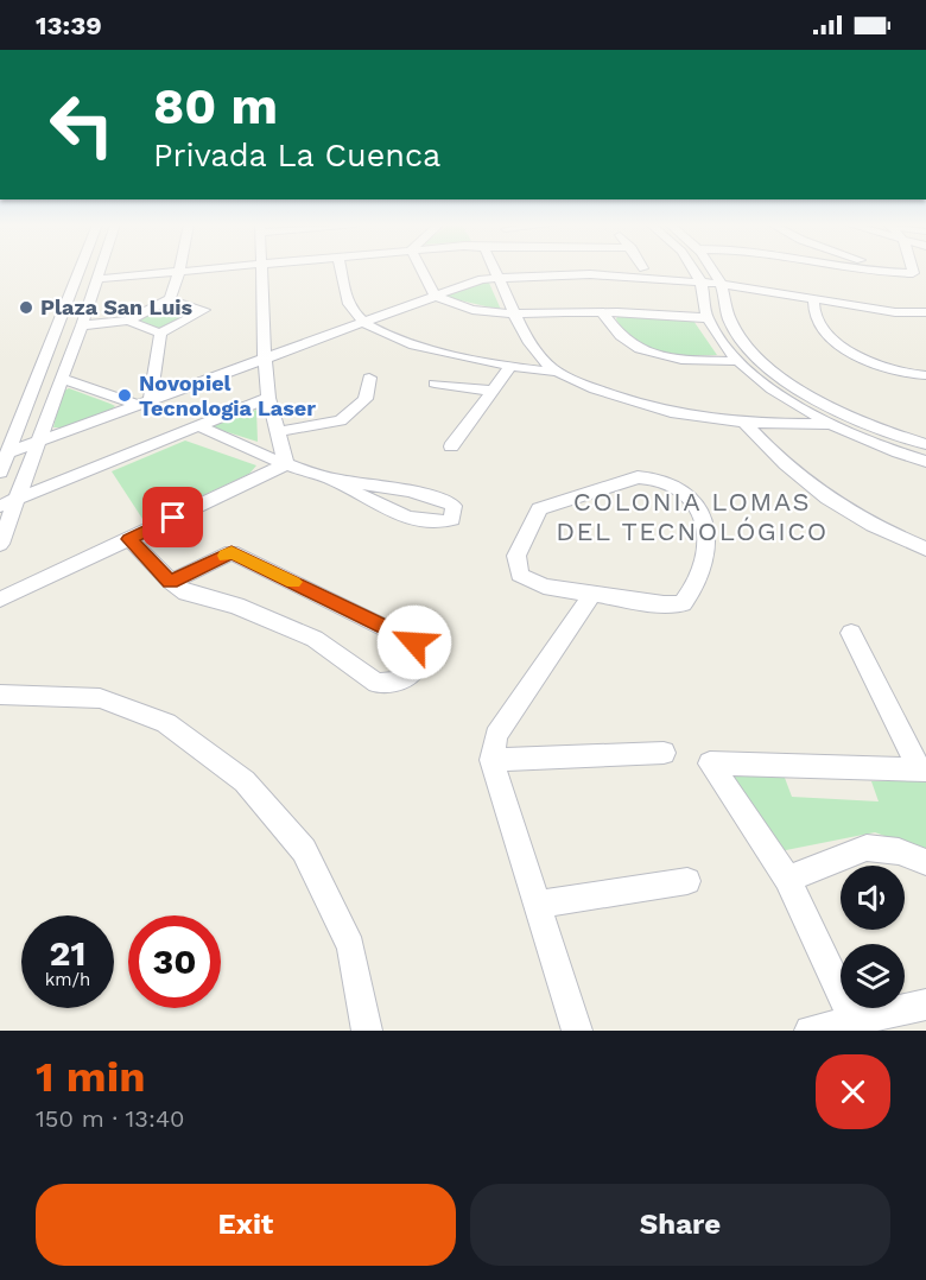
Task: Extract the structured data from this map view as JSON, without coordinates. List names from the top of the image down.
{
  "districts": ["COLONIA LOMAS DEL TECNOLÓGICO"],
  "places": ["Plaza San Luis", "Novopiel Tecnologia Laser"],
  "page": {
    "status": "13:39",
    "turn": ["80 m", "Privada La Cuenca"],
    "speed": "21 km/h",
    "limit": "30",
    "heading": ["1 min", "150 m · 13:40"],
    "buttons": ["Exit", "Share"]
  }
}
